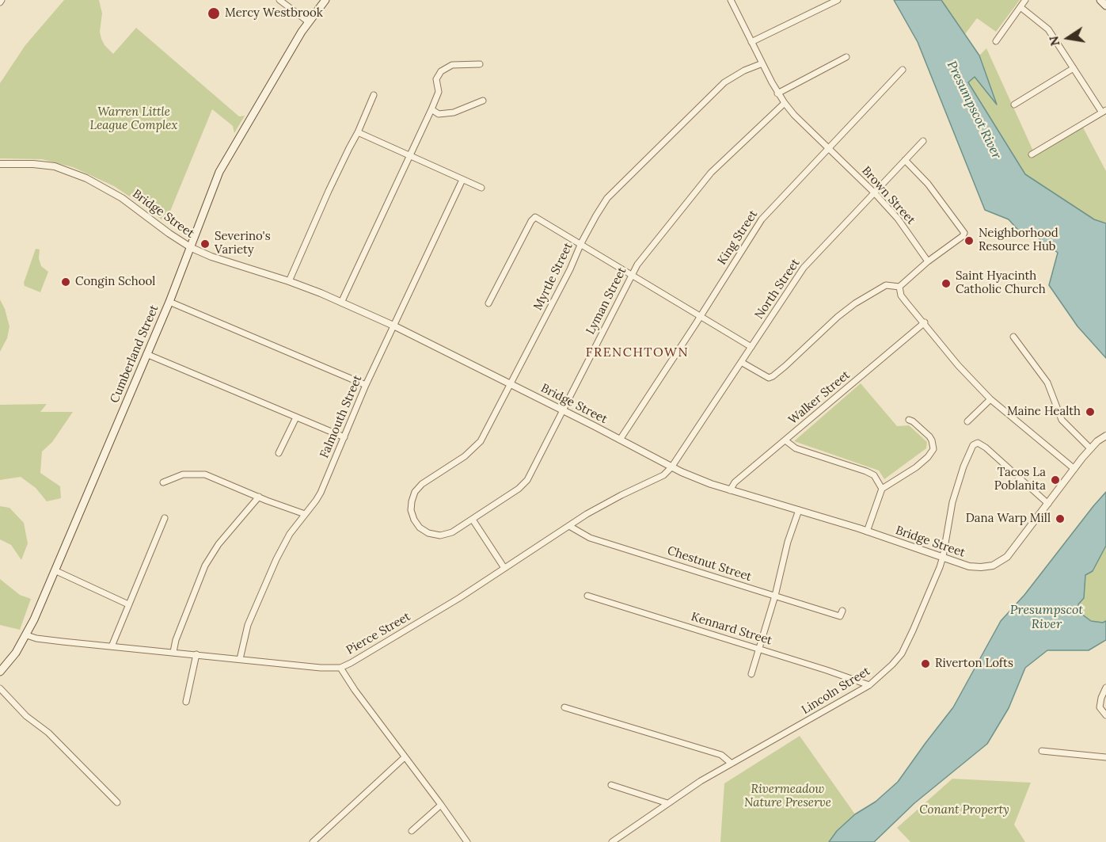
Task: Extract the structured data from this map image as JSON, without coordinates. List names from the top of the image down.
{
  "streets": {
    "main road": ["Cumberland Street"],
    "street": [
      "Brown Street",
      "Bridge Street",
      "King Street",
      "Myrtle Street",
      "North Street",
      "Lyman Street",
      "Walker Street",
      "Falmouth Street",
      "Chestnut Street",
      "Kennard Street",
      "Pierce Street",
      "Lincoln Street"
    ]
  },
  "crossings": [
    ["Brown Street", "King Street"],
    ["Brown Street", "Myrtle Street"],
    ["Brown Street", "North Street"],
    ["Brown Street", "Lyman Street"],
    ["Bridge Street", "King Street"],
    ["Bridge Street", "Myrtle Street"],
    ["Bridge Street", "North Street"],
    ["Bridge Street", "Lyman Street"],
    ["Bridge Street", "Cumberland Street"],
    ["Bridge Street", "Walker Street"],
    ["Bridge Street", "Falmouth Street"],
    ["Bridge Street", "Pierce Street"],
    ["Bridge Street", "Lincoln Street"],
    ["Myrtle Street", "Lyman Street"],
    ["North Street", "Pierce Street"],
    ["Cumberland Street", "Pierce Street"],
    ["Falmouth Street", "Pierce Street"],
    ["Chestnut Street", "Pierce Street"],
    ["Kennard Street", "Lincoln Street"]
  ],
  "districts": ["FRENCHTOWN"],
  "water": ["Presumpscot River"],
  "parks": ["Warren Little League Complex", "Rivermeadow Nature Preserve", "Conant Property"],
  "places": [
    "Mercy Westbrook",
    "Neighborhood Resource Hub",
    "Severino's Variety",
    "Congin School",
    "Saint Hyacinth Catholic Church",
    "Maine Health",
    "Tacos La Poblanita",
    "Dana Warp Mill",
    "Riverton Lofts"
  ],
  "north": "left"
}
